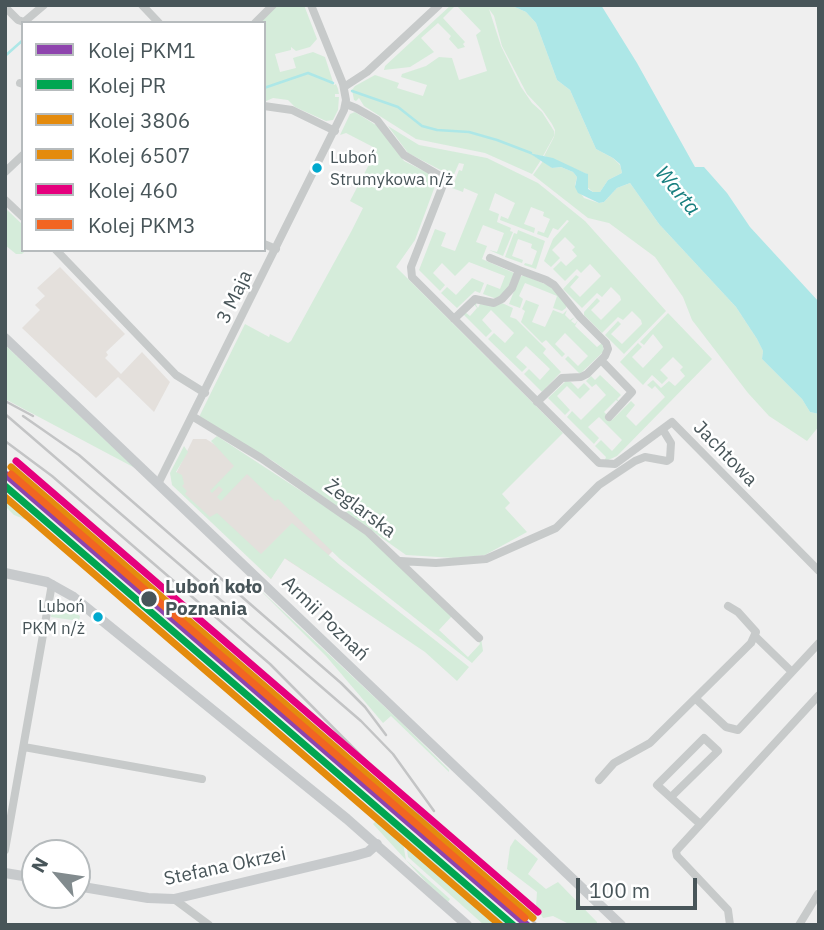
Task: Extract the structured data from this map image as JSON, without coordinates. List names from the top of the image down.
{
  "streets": {
    "street": [
      "3 Maja",
      "Jachtowa",
      "Żeglarska",
      "Armii Poznań",
      "Stefana Okrzei"
    ]
  },
  "crossings": [
    ["3 Maja", "Jachtowa"],
    ["3 Maja", "Żeglarska"],
    ["3 Maja", "Armii Poznań"],
    ["Jachtowa", "Żeglarska"]
  ],
  "water": ["Warta"],
  "places": ["Luboń Strumykowa n/ż", "Luboń koło Poznania", "Luboń PKM n/ż"],
  "lines": [
    "rail line 460",
    "rail line 3806",
    "rail line PKM1",
    "rail line PKM3",
    "rail line PR",
    "rail line 6507"
  ],
  "legend": [
    "Kolej PKM1",
    "Kolej PR",
    "Kolej 3806",
    "Kolej 6507",
    "Kolej 460",
    "Kolej PKM3"
  ],
  "scale_bar": "100 m",
  "north": "top left"
}
